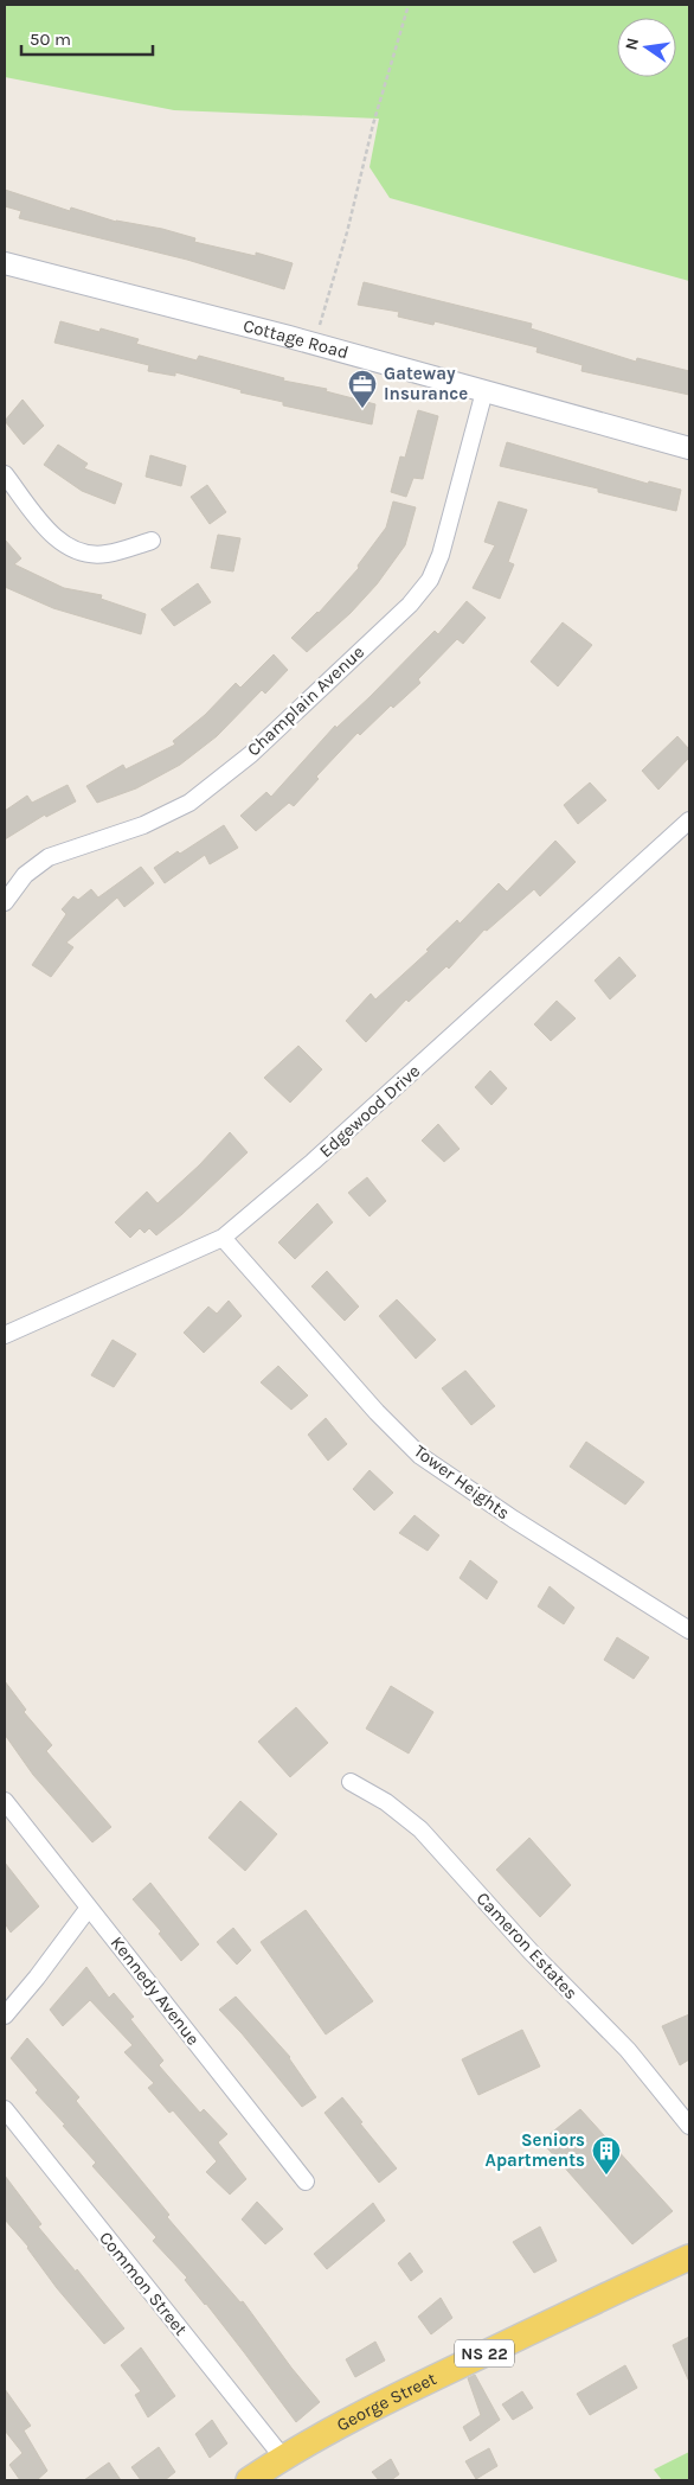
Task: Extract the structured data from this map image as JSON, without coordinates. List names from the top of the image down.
{
  "streets": {
    "main road": ["NS 22", "George Street"],
    "street": [
      "Cottage Road",
      "Champlain Avenue",
      "Edgewood Drive",
      "Tower Heights",
      "Cameron Estates",
      "Kennedy Avenue",
      "Common Street"
    ]
  },
  "crossings": [
    ["Cottage Road", "Champlain Avenue"],
    ["Edgewood Drive", "Tower Heights"],
    ["Common Street", "George Street"]
  ],
  "places": {
    "office": ["Gateway Insurance"],
    "building": ["Seniors Apartments"]
  },
  "scale_bar": "50 m",
  "north": "left"
}
